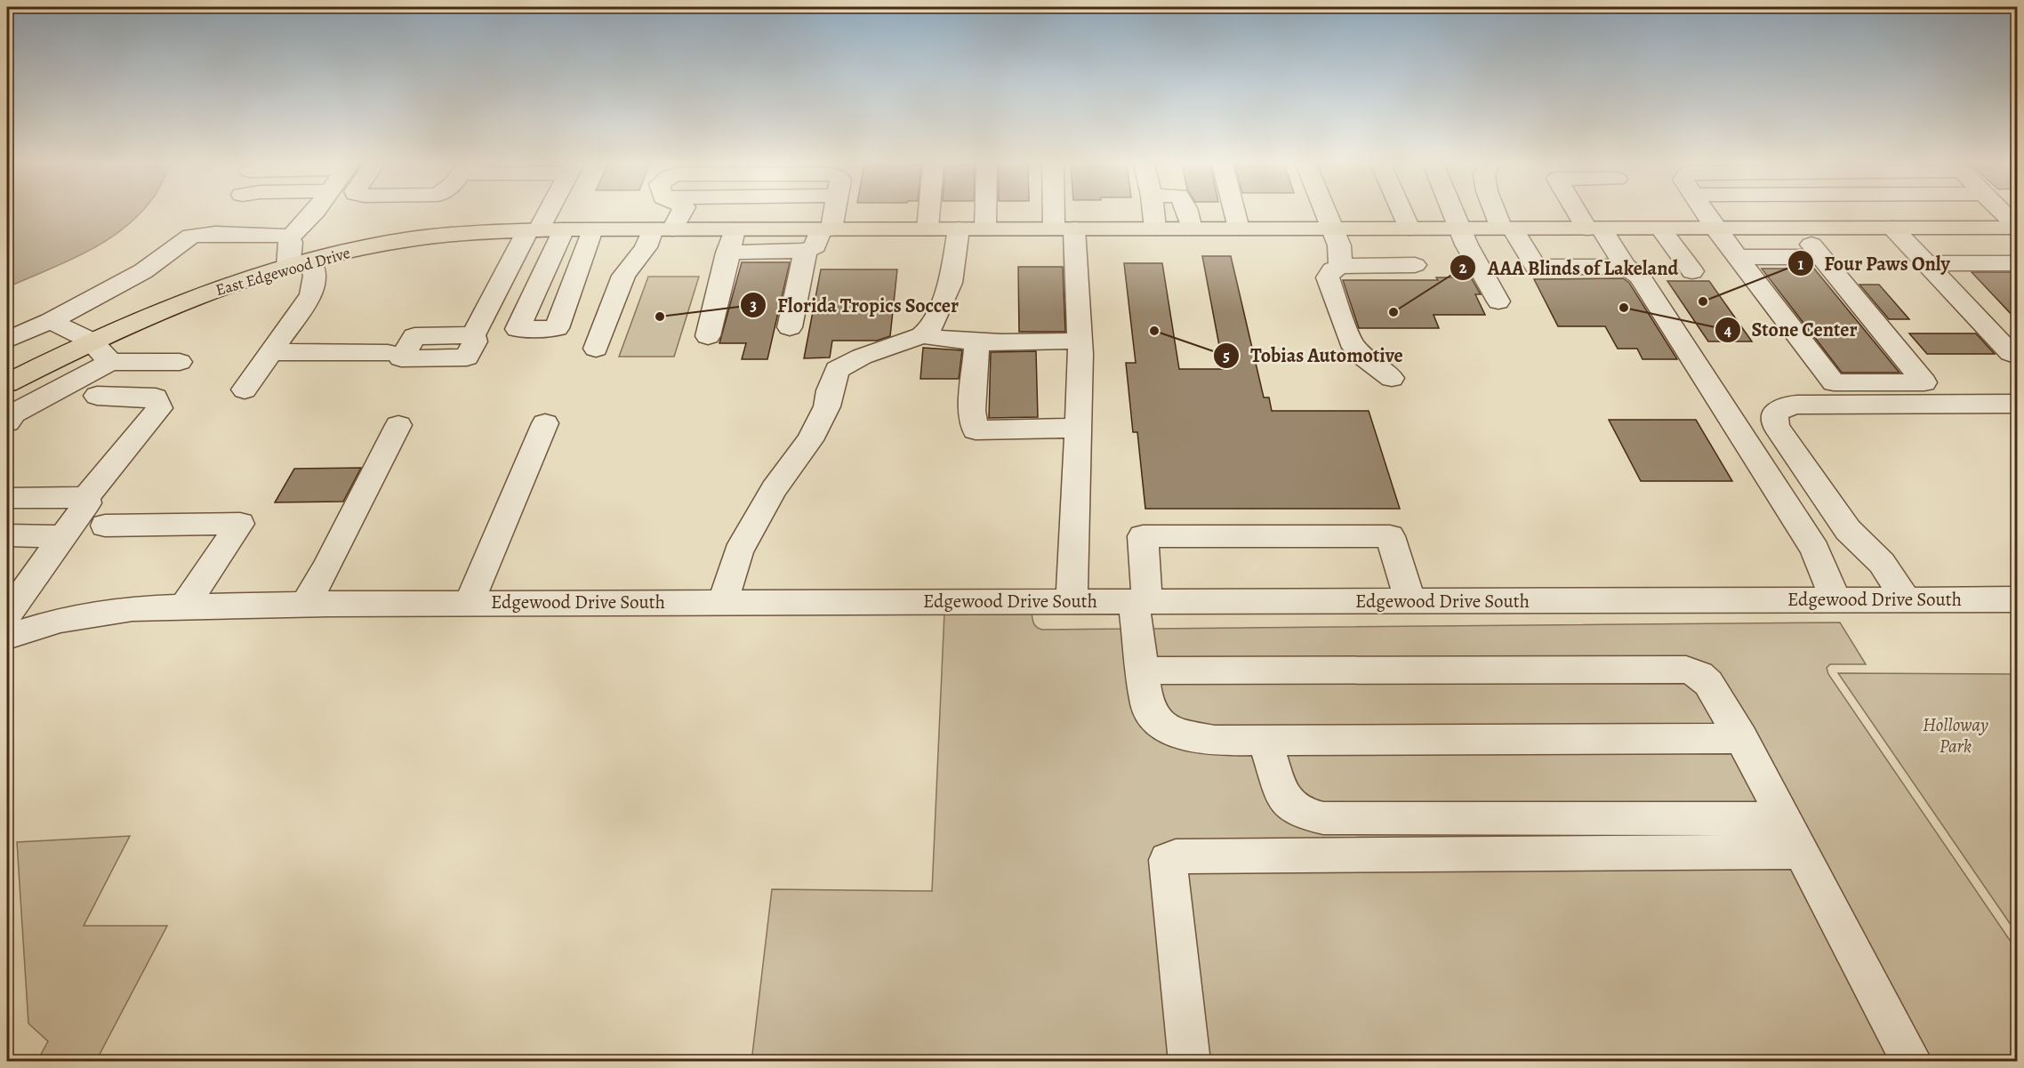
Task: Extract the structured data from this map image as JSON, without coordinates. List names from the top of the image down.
{
  "streets": {
    "main road": ["East Edgewood Drive"],
    "street": ["Edgewood Drive South"]
  },
  "parks": ["Holloway Park"],
  "places": [
    "Four Paws Only",
    "Stone Center",
    "AAA Blinds of Lakeland",
    "Florida Tropics Soccer",
    "Tobias Automotive"
  ]
}
